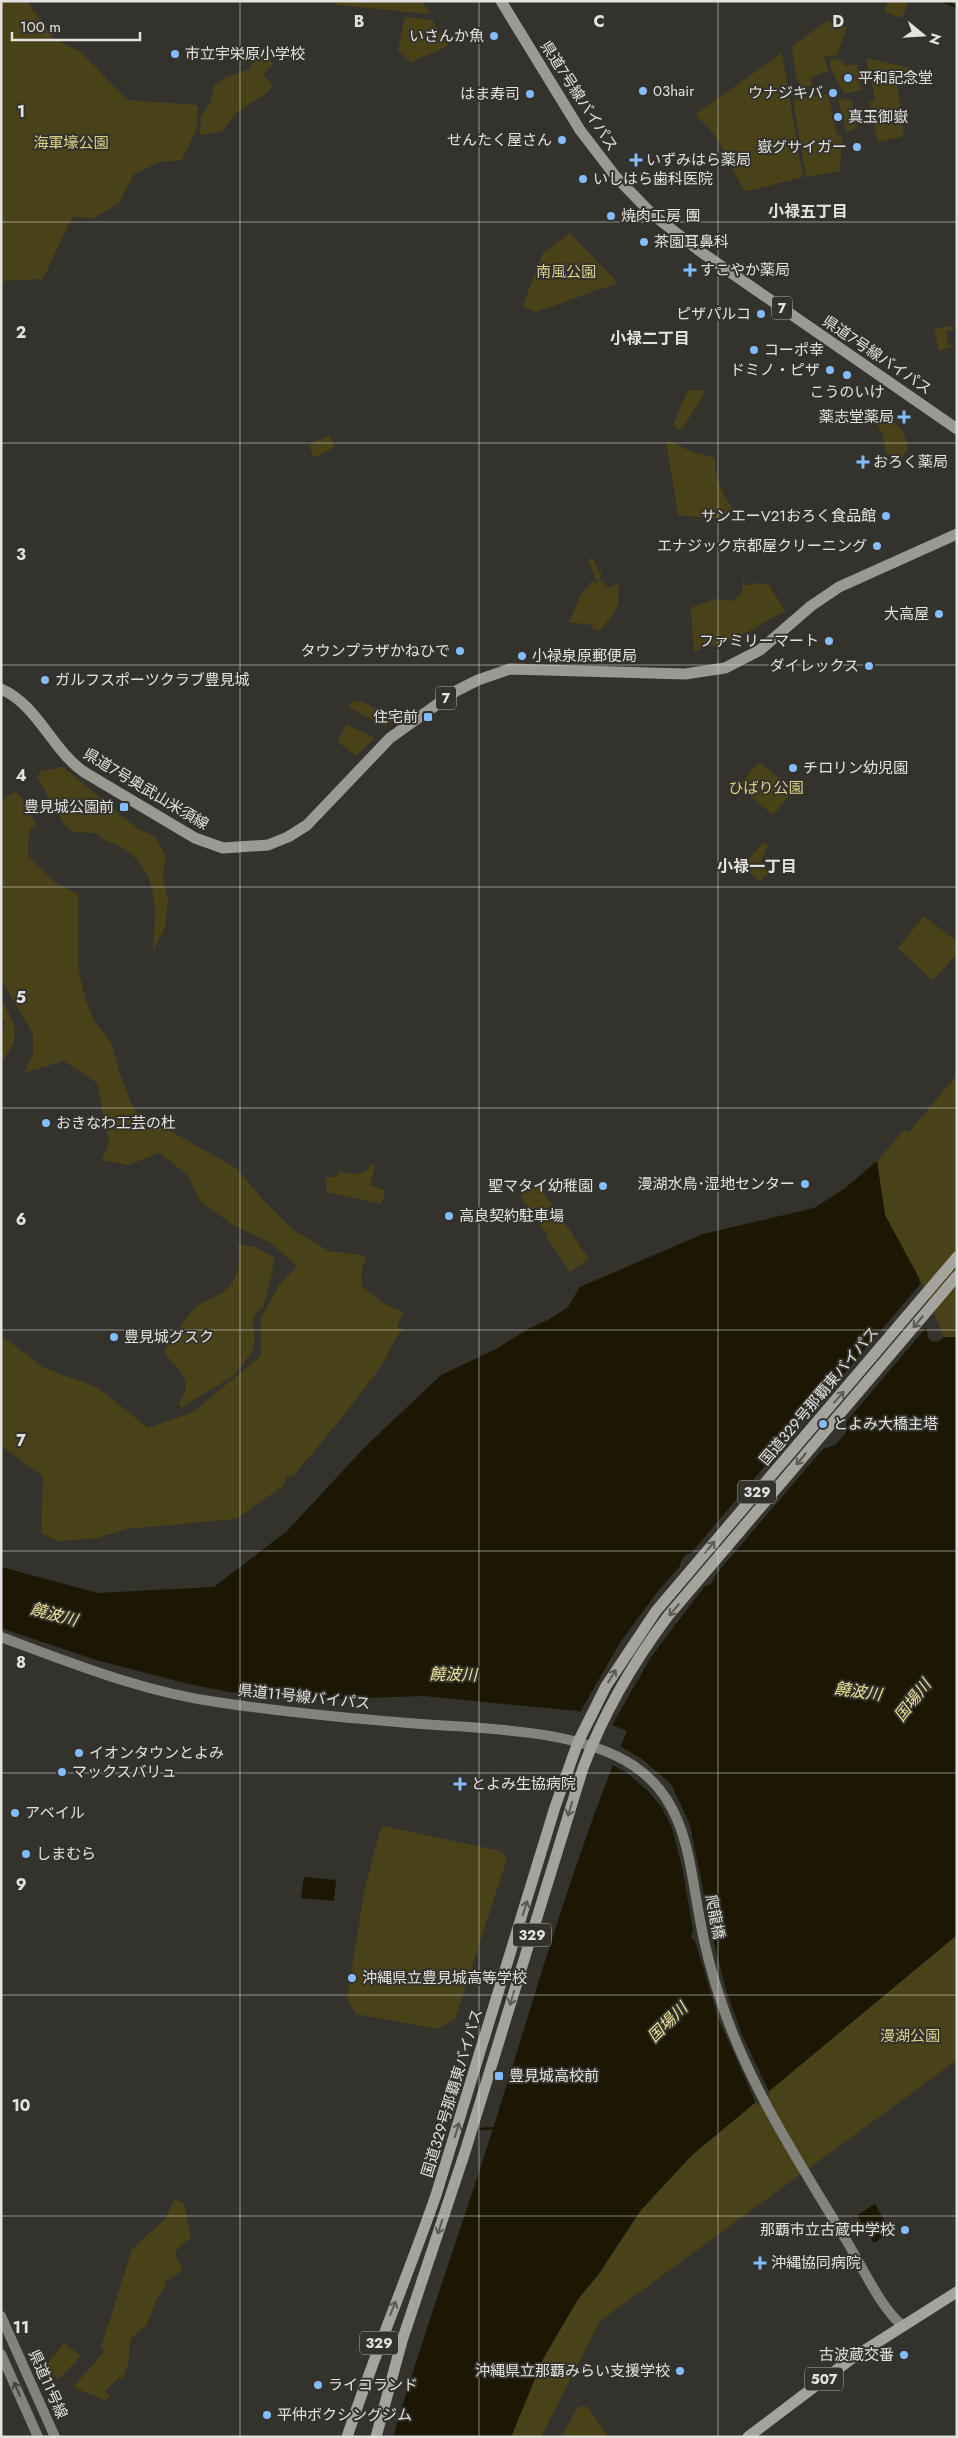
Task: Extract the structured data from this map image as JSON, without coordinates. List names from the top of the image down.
{
  "streets": {
    "highway": ["国道329号那覇東バイパス", "329", "507"],
    "main road": [
      "県道7号線バイパス",
      "7",
      "県道7号奥武山米須線",
      "県道11号線バイパス",
      "爬龍橋",
      "県道11号線"
    ]
  },
  "crossings": [
    ["国道329号那覇東バイパス", "県道11号線バイパス"],
    ["県道11号線バイパス", "爬龍橋"],
    ["爬龍橋", "507"]
  ],
  "districts": ["小禄五丁目", "小禄二丁目", "小禄一丁目"],
  "water": ["饒波川", "国場川"],
  "parks": [
    "海軍壕公園",
    "南風公園",
    "ひばり公園",
    "漫湖公園"
  ],
  "places": {
    "other": [
      "いさんか魚",
      "市立宇栄原小学校",
      "平和記念堂",
      "03hair",
      "ウナジキバ",
      "はま寿司",
      "真玉御嶽",
      "せんたく屋さん",
      "嶽グサイガー",
      "いしはら歯科医院",
      "焼肉工房 團",
      "茶園耳鼻科",
      "ピザパルコ",
      "コーポ幸",
      "ドミノ・ピザ",
      "こうのいけ",
      "サンエーV21おろく食品館",
      "エナジック京都屋クリーニング",
      "大高屋",
      "ファミリーマート",
      "タウンプラザかねひで",
      "小禄泉原郵便局",
      "ダイレックス",
      "ガルフスポーツクラブ豊見城",
      "チロリン幼児園",
      "おきなわ工芸の杜",
      "漫湖水鳥･湿地センター",
      "聖マタイ幼稚園",
      "高良契約駐車場",
      "豊見城グスク",
      "とよみ大橋主塔",
      "イオンタウンとよみ",
      "マックスバリュ",
      "アベイル",
      "しまむら",
      "沖縄県立豊見城高等学校",
      "那覇市立古蔵中学校",
      "古波蔵交番",
      "沖縄県立那覇みらい支援学校",
      "ライコランド",
      "平仲ボクシングジム"
    ],
    "health": [
      "いずみはら薬局",
      "すこやか薬局",
      "薬志堂薬局",
      "おろく薬局",
      "とよみ生協病院",
      "沖縄協同病院"
    ],
    "transit": ["住宅前", "豊見城公園前", "豊見城高校前"]
  },
  "scale_bar": "100 m",
  "north": "right",
  "grid": {
    "columns": ["B", "C", "D"],
    "rows": [
      "1",
      "2",
      "3",
      "4",
      "5",
      "6",
      "7",
      "8",
      "9",
      "10",
      "11"
    ]
  }
}
